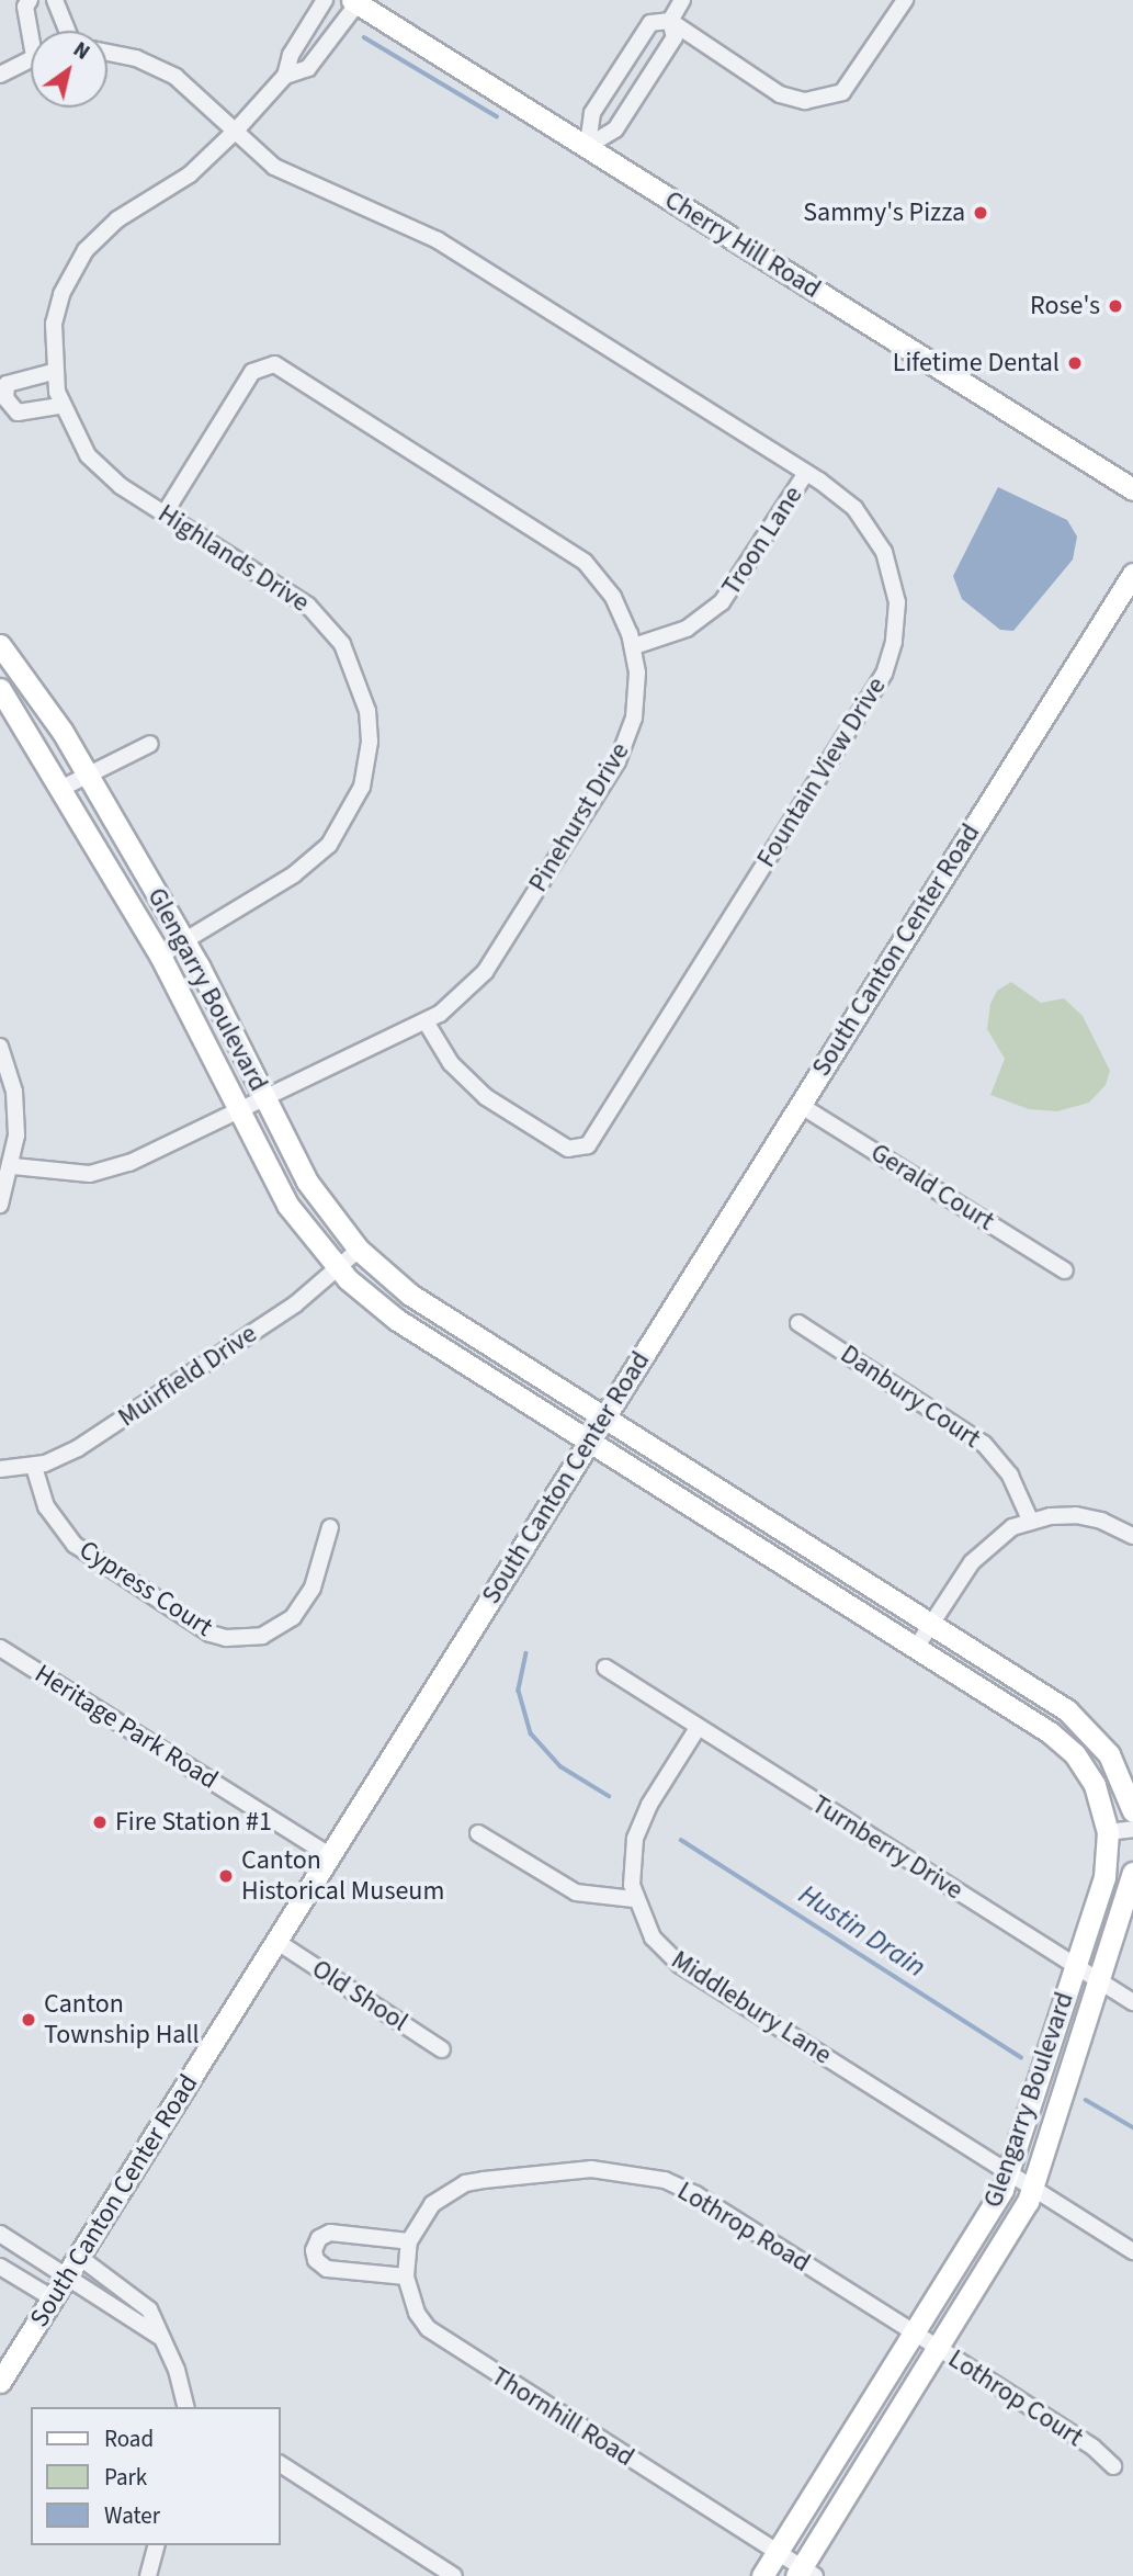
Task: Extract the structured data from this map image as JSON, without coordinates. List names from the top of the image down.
{
  "streets": {
    "street": [
      "Cherry Hill Road",
      "Troon Lane",
      "Highlands Drive",
      "Fountain View Drive",
      "Pinehurst Drive",
      "South Canton Center Road",
      "Glengarry Boulevard",
      "Gerald Court",
      "Muirfield Drive",
      "Danbury Court",
      "Cypress Court",
      "Heritage Park Road",
      "Turnberry Drive",
      "Old Shool",
      "Middlebury Lane",
      "Lothrop Road",
      "Lothrop Court",
      "Thornhill Road"
    ]
  },
  "crossings": [
    ["Cherry Hill Road", "Highlands Drive"],
    ["Troon Lane", "Fountain View Drive"],
    ["Troon Lane", "Pinehurst Drive"],
    ["Highlands Drive", "Fountain View Drive"],
    ["Highlands Drive", "Pinehurst Drive"],
    ["Highlands Drive", "Glengarry Boulevard"],
    ["Fountain View Drive", "Pinehurst Drive"],
    ["Pinehurst Drive", "Glengarry Boulevard"],
    ["South Canton Center Road", "Glengarry Boulevard"],
    ["South Canton Center Road", "Gerald Court"],
    ["South Canton Center Road", "Heritage Park Road"],
    ["South Canton Center Road", "Old Shool"],
    ["Glengarry Boulevard", "Muirfield Drive"],
    ["Glengarry Boulevard", "Turnberry Drive"],
    ["Glengarry Boulevard", "Middlebury Lane"],
    ["Glengarry Boulevard", "Lothrop Road"],
    ["Glengarry Boulevard", "Lothrop Court"],
    ["Glengarry Boulevard", "Thornhill Road"],
    ["Muirfield Drive", "Cypress Court"],
    ["Turnberry Drive", "Middlebury Lane"],
    ["Lothrop Road", "Lothrop Court"],
    ["Lothrop Road", "Thornhill Road"]
  ],
  "water": ["Hustin Drain"],
  "places": [
    "Sammy's Pizza",
    "Rose's",
    "Lifetime Dental",
    "Fire Station #1",
    "Canton Historical Museum",
    "Canton Township Hall"
  ],
  "legend": ["Road", "Park", "Water"],
  "north": "top right"
}
